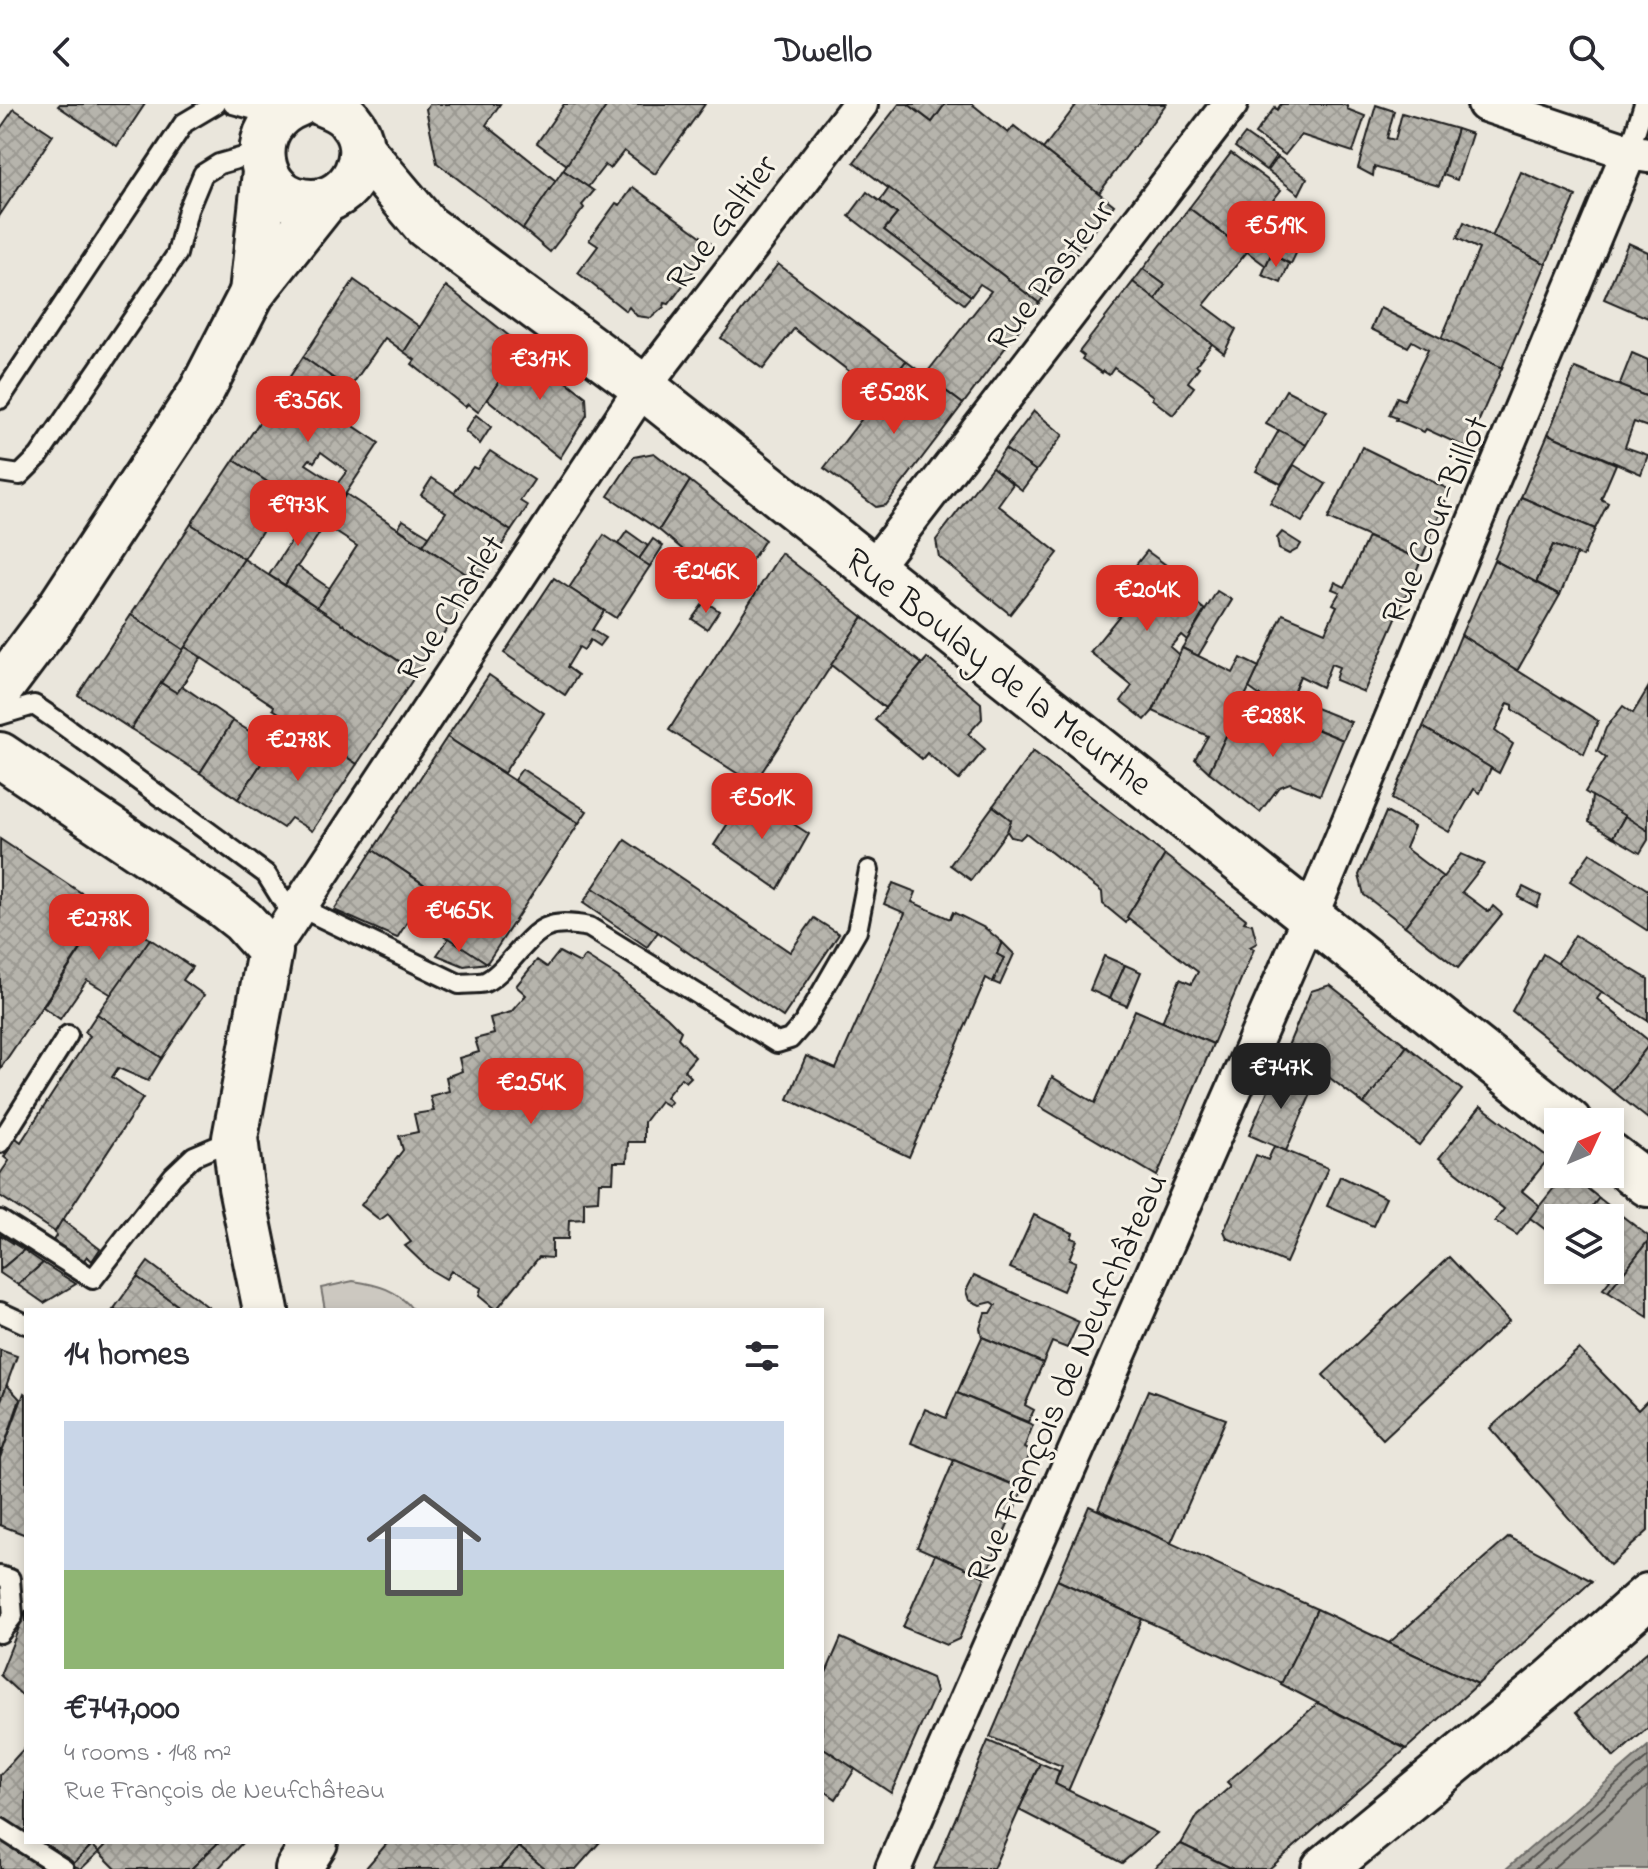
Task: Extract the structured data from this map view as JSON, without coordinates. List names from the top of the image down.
{
  "streets": {
    "main road": ["Rue Boulay de la Meurthe"],
    "street": [
      "Rue Galtier",
      "Rue Pasteur",
      "Rue Cour-Billot",
      "Rue Charlet",
      "Rue François de Neufchâteau"
    ]
  },
  "crossings": [
    ["Rue Galtier", "Rue Charlet"],
    ["Rue Galtier", "Rue Boulay de la Meurthe"],
    ["Rue Pasteur", "Rue Boulay de la Meurthe"],
    ["Rue Cour-Billot", "Rue Boulay de la Meurthe"],
    ["Rue Cour-Billot", "Rue François de Neufchâteau"],
    ["Rue Charlet", "Rue Boulay de la Meurthe"],
    ["Rue Boulay de la Meurthe", "Rue François de Neufchâteau"]
  ],
  "north": "top right",
  "page": {
    "header": "Dwello",
    "price": [
      "€519K",
      "€317K",
      "€528K",
      "€356K",
      "€973K",
      "€246K",
      "€204K",
      "€288K",
      "€278K",
      "€501K",
      "€465K",
      "€278K",
      "€747K",
      "€254K"
    ],
    "heading": "14 homes",
    "list": [
      {
        "name": "€747,000",
        "note": "4 rooms · 148 m² · Rue François de Neufchâteau"
      }
    ]
  }
}
